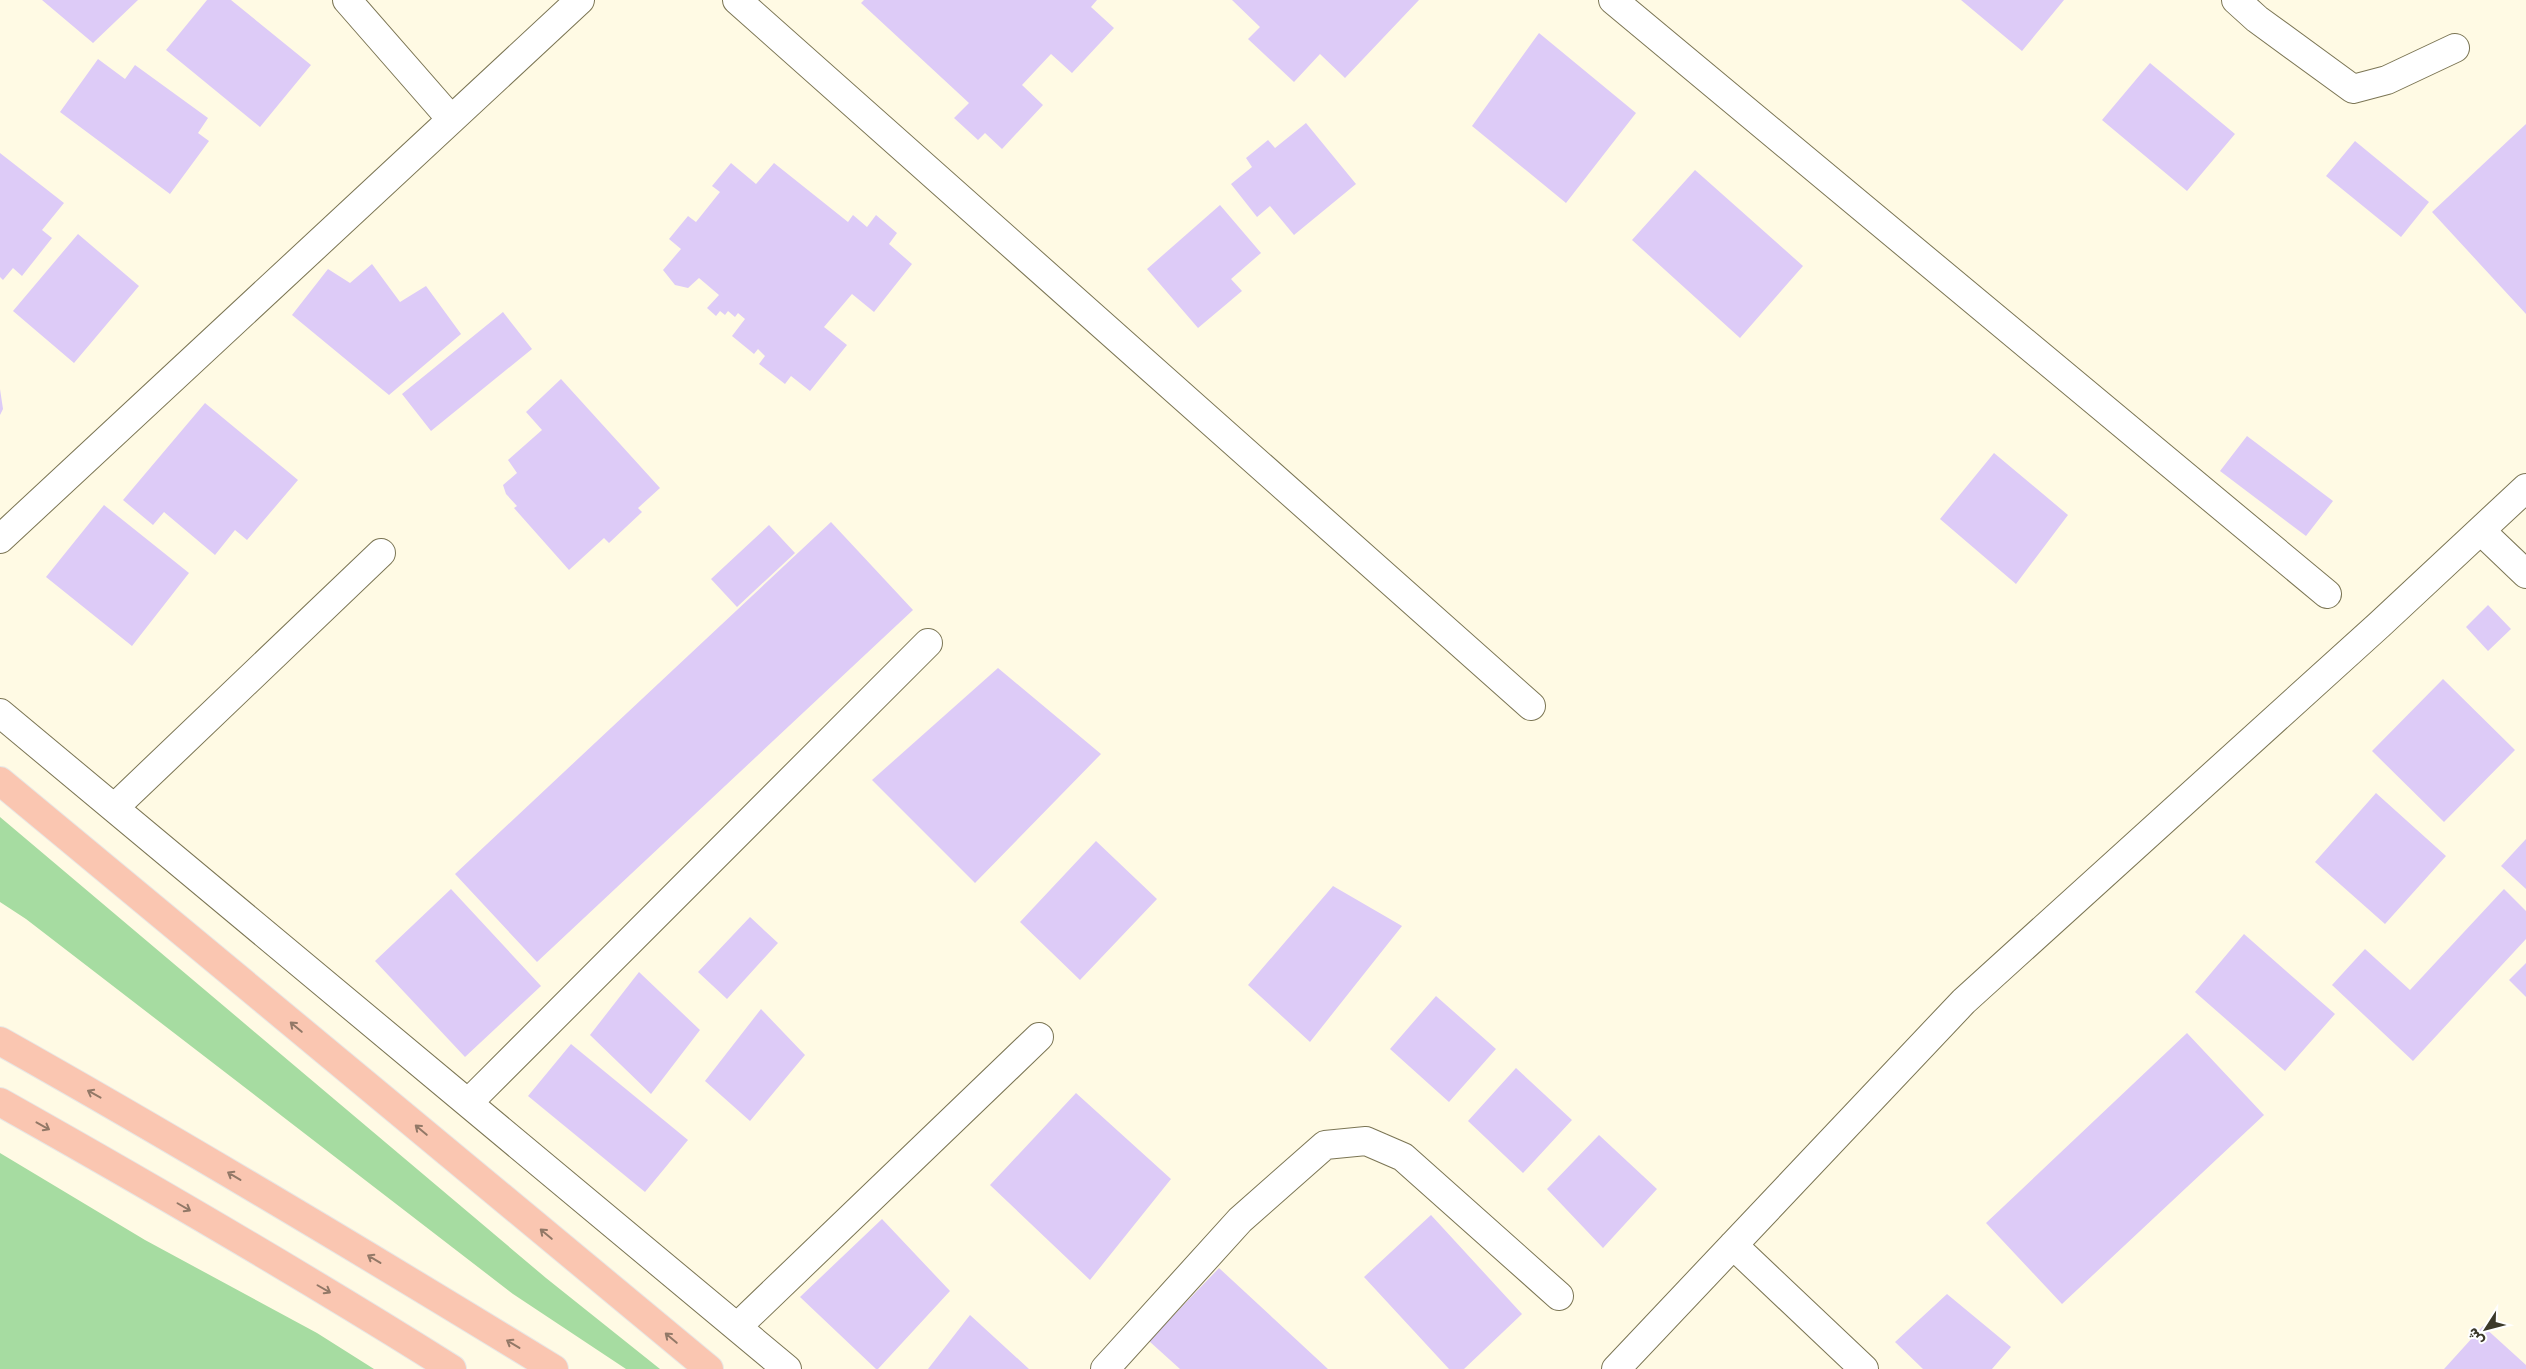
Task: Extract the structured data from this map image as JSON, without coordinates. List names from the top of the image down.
{
  "north": "bottom left"
}
